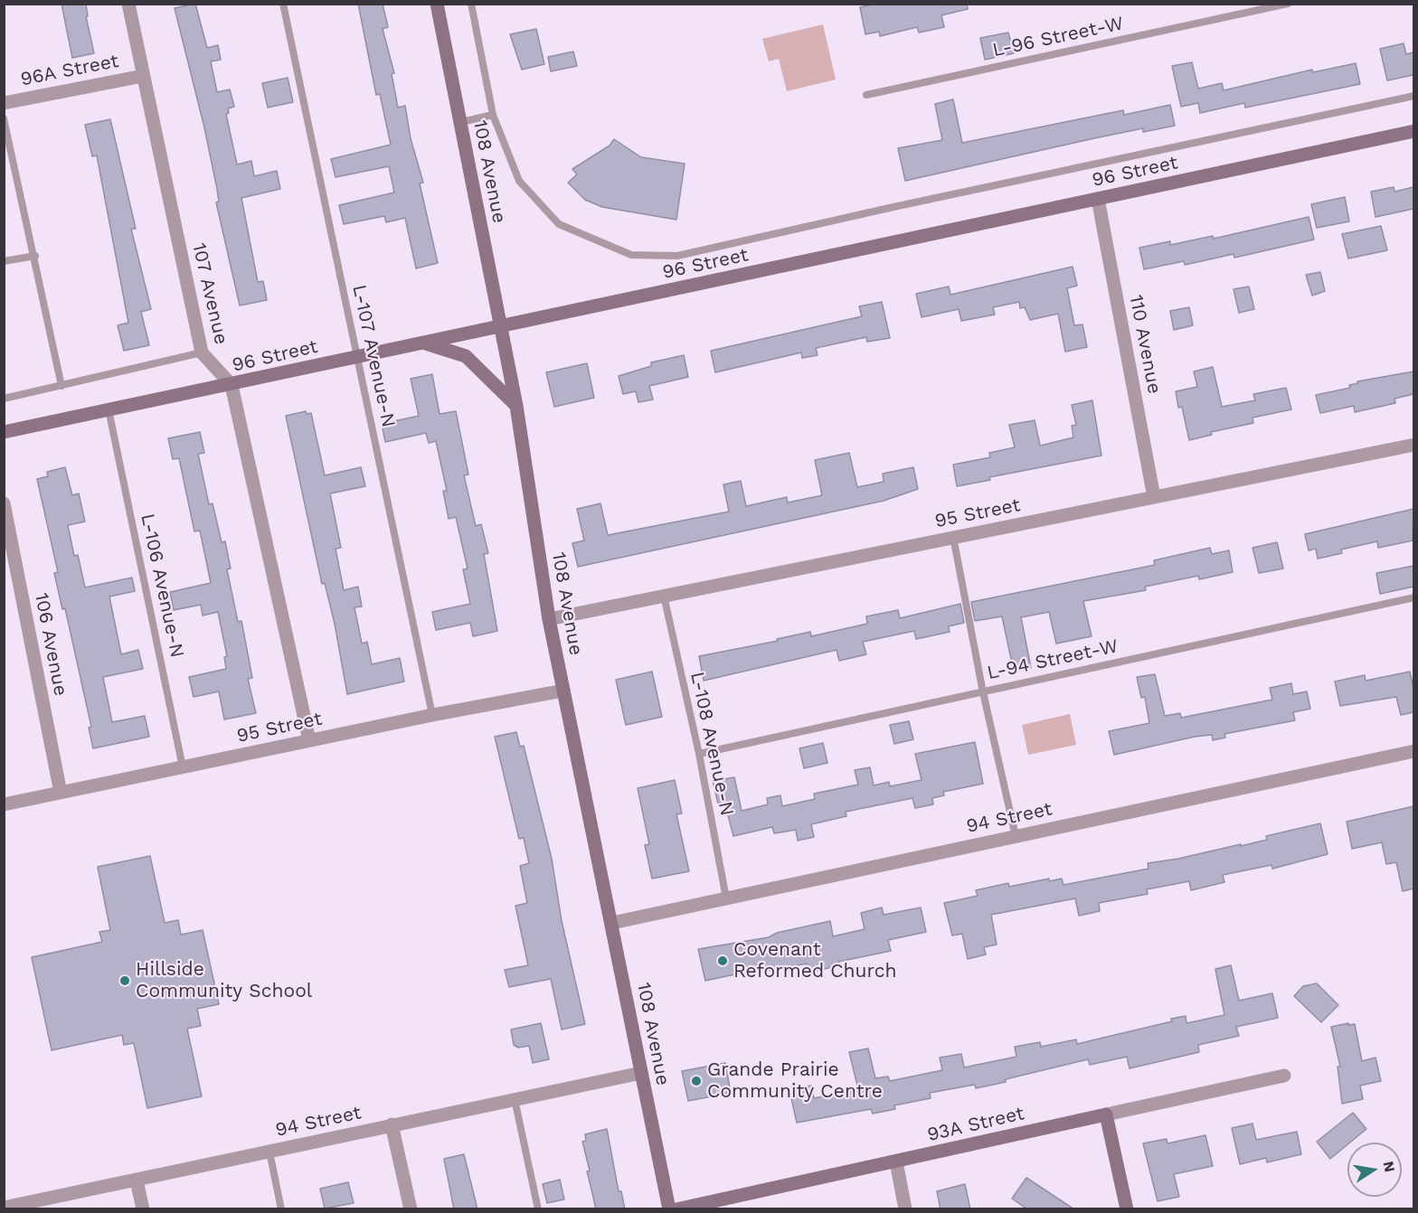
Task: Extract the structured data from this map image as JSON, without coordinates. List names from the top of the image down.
{
  "streets": {
    "street": [
      "96A Street",
      "108 Avenue",
      "96 Street",
      "107 Avenue",
      "110 Avenue",
      "95 Street",
      "106 Avenue",
      "94 Street",
      "93A Street"
    ],
    "lane": [
      "L-96 Street-W",
      "L-107 Avenue-N",
      "L-106 Avenue-N",
      "L-94 Street-W",
      "L-108 Avenue-N"
    ]
  },
  "crossings": [
    ["96A Street", "107 Avenue"],
    ["108 Avenue", "96 Street"],
    ["108 Avenue", "95 Street"],
    ["108 Avenue", "94 Street"],
    ["96 Street", "107 Avenue"],
    ["96 Street", "110 Avenue"],
    ["96 Street", "L-107 Avenue-N"],
    ["96 Street", "L-106 Avenue-N"],
    ["110 Avenue", "95 Street"],
    ["L-107 Avenue-N", "95 Street"],
    ["95 Street", "L-106 Avenue-N"],
    ["95 Street", "106 Avenue"],
    ["95 Street", "L-108 Avenue-N"],
    ["L-94 Street-W", "L-108 Avenue-N"],
    ["L-108 Avenue-N", "94 Street"]
  ],
  "places": ["Covenant Reformed Church", "Hillside Community School", "Grande Prairie Community Centre"],
  "north": "right"
}
